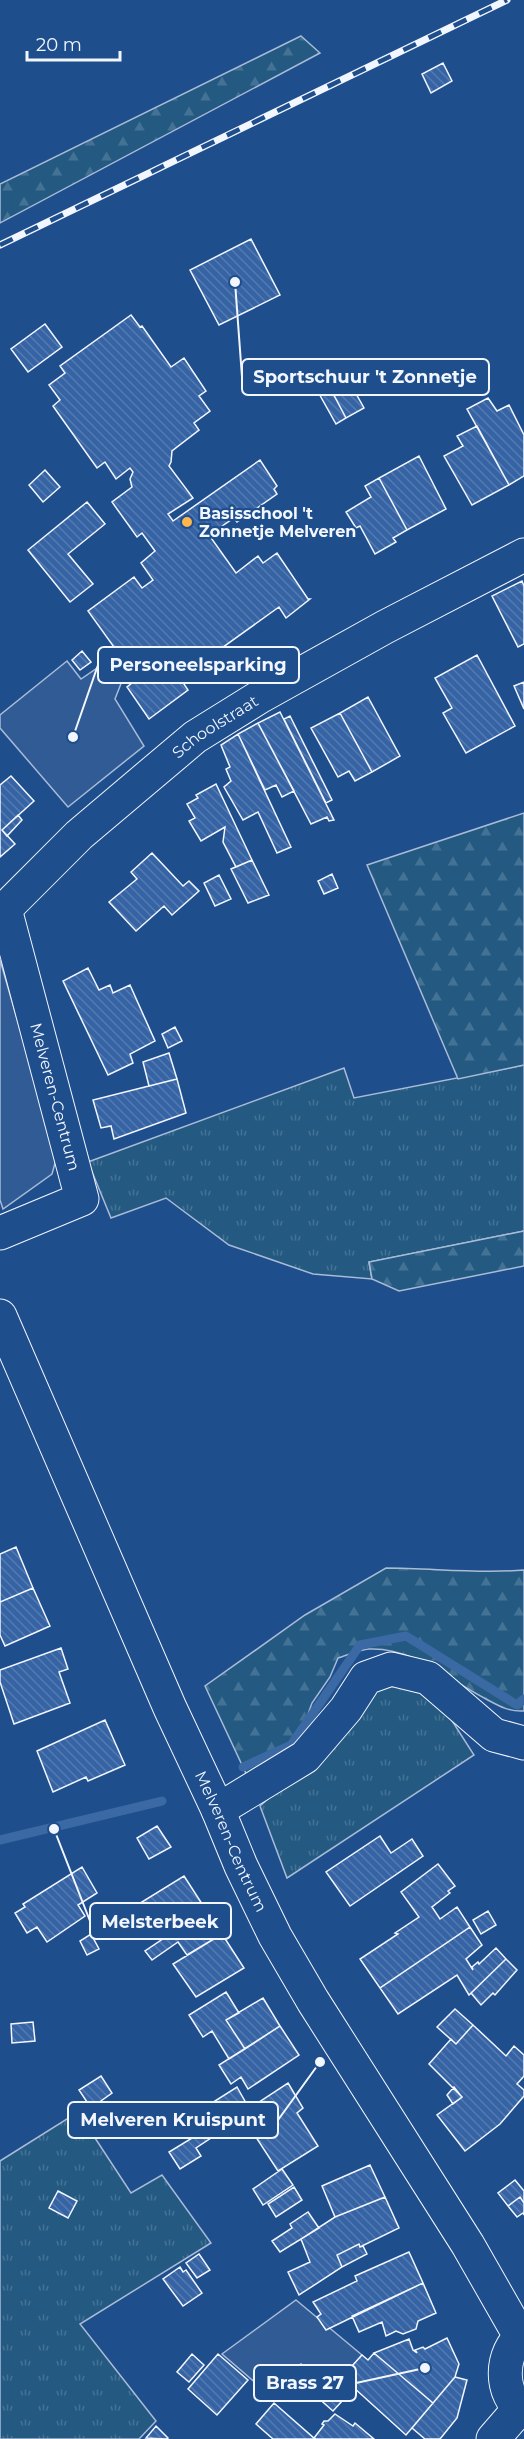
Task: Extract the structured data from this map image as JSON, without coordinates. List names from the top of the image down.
{
  "streets": {
    "main road": ["Schoolstraat", "Melveren-Centrum"]
  },
  "crossings": [
    ["Schoolstraat", "Melveren-Centrum"]
  ],
  "places": [
    "Sportschuur 't Zonnetje",
    "Basisschool 't Zonnetje Melveren",
    "Personeelsparking",
    "Melsterbeek",
    "Melveren Kruispunt",
    "Brass 27"
  ],
  "scale_bar": "20 m"
}
